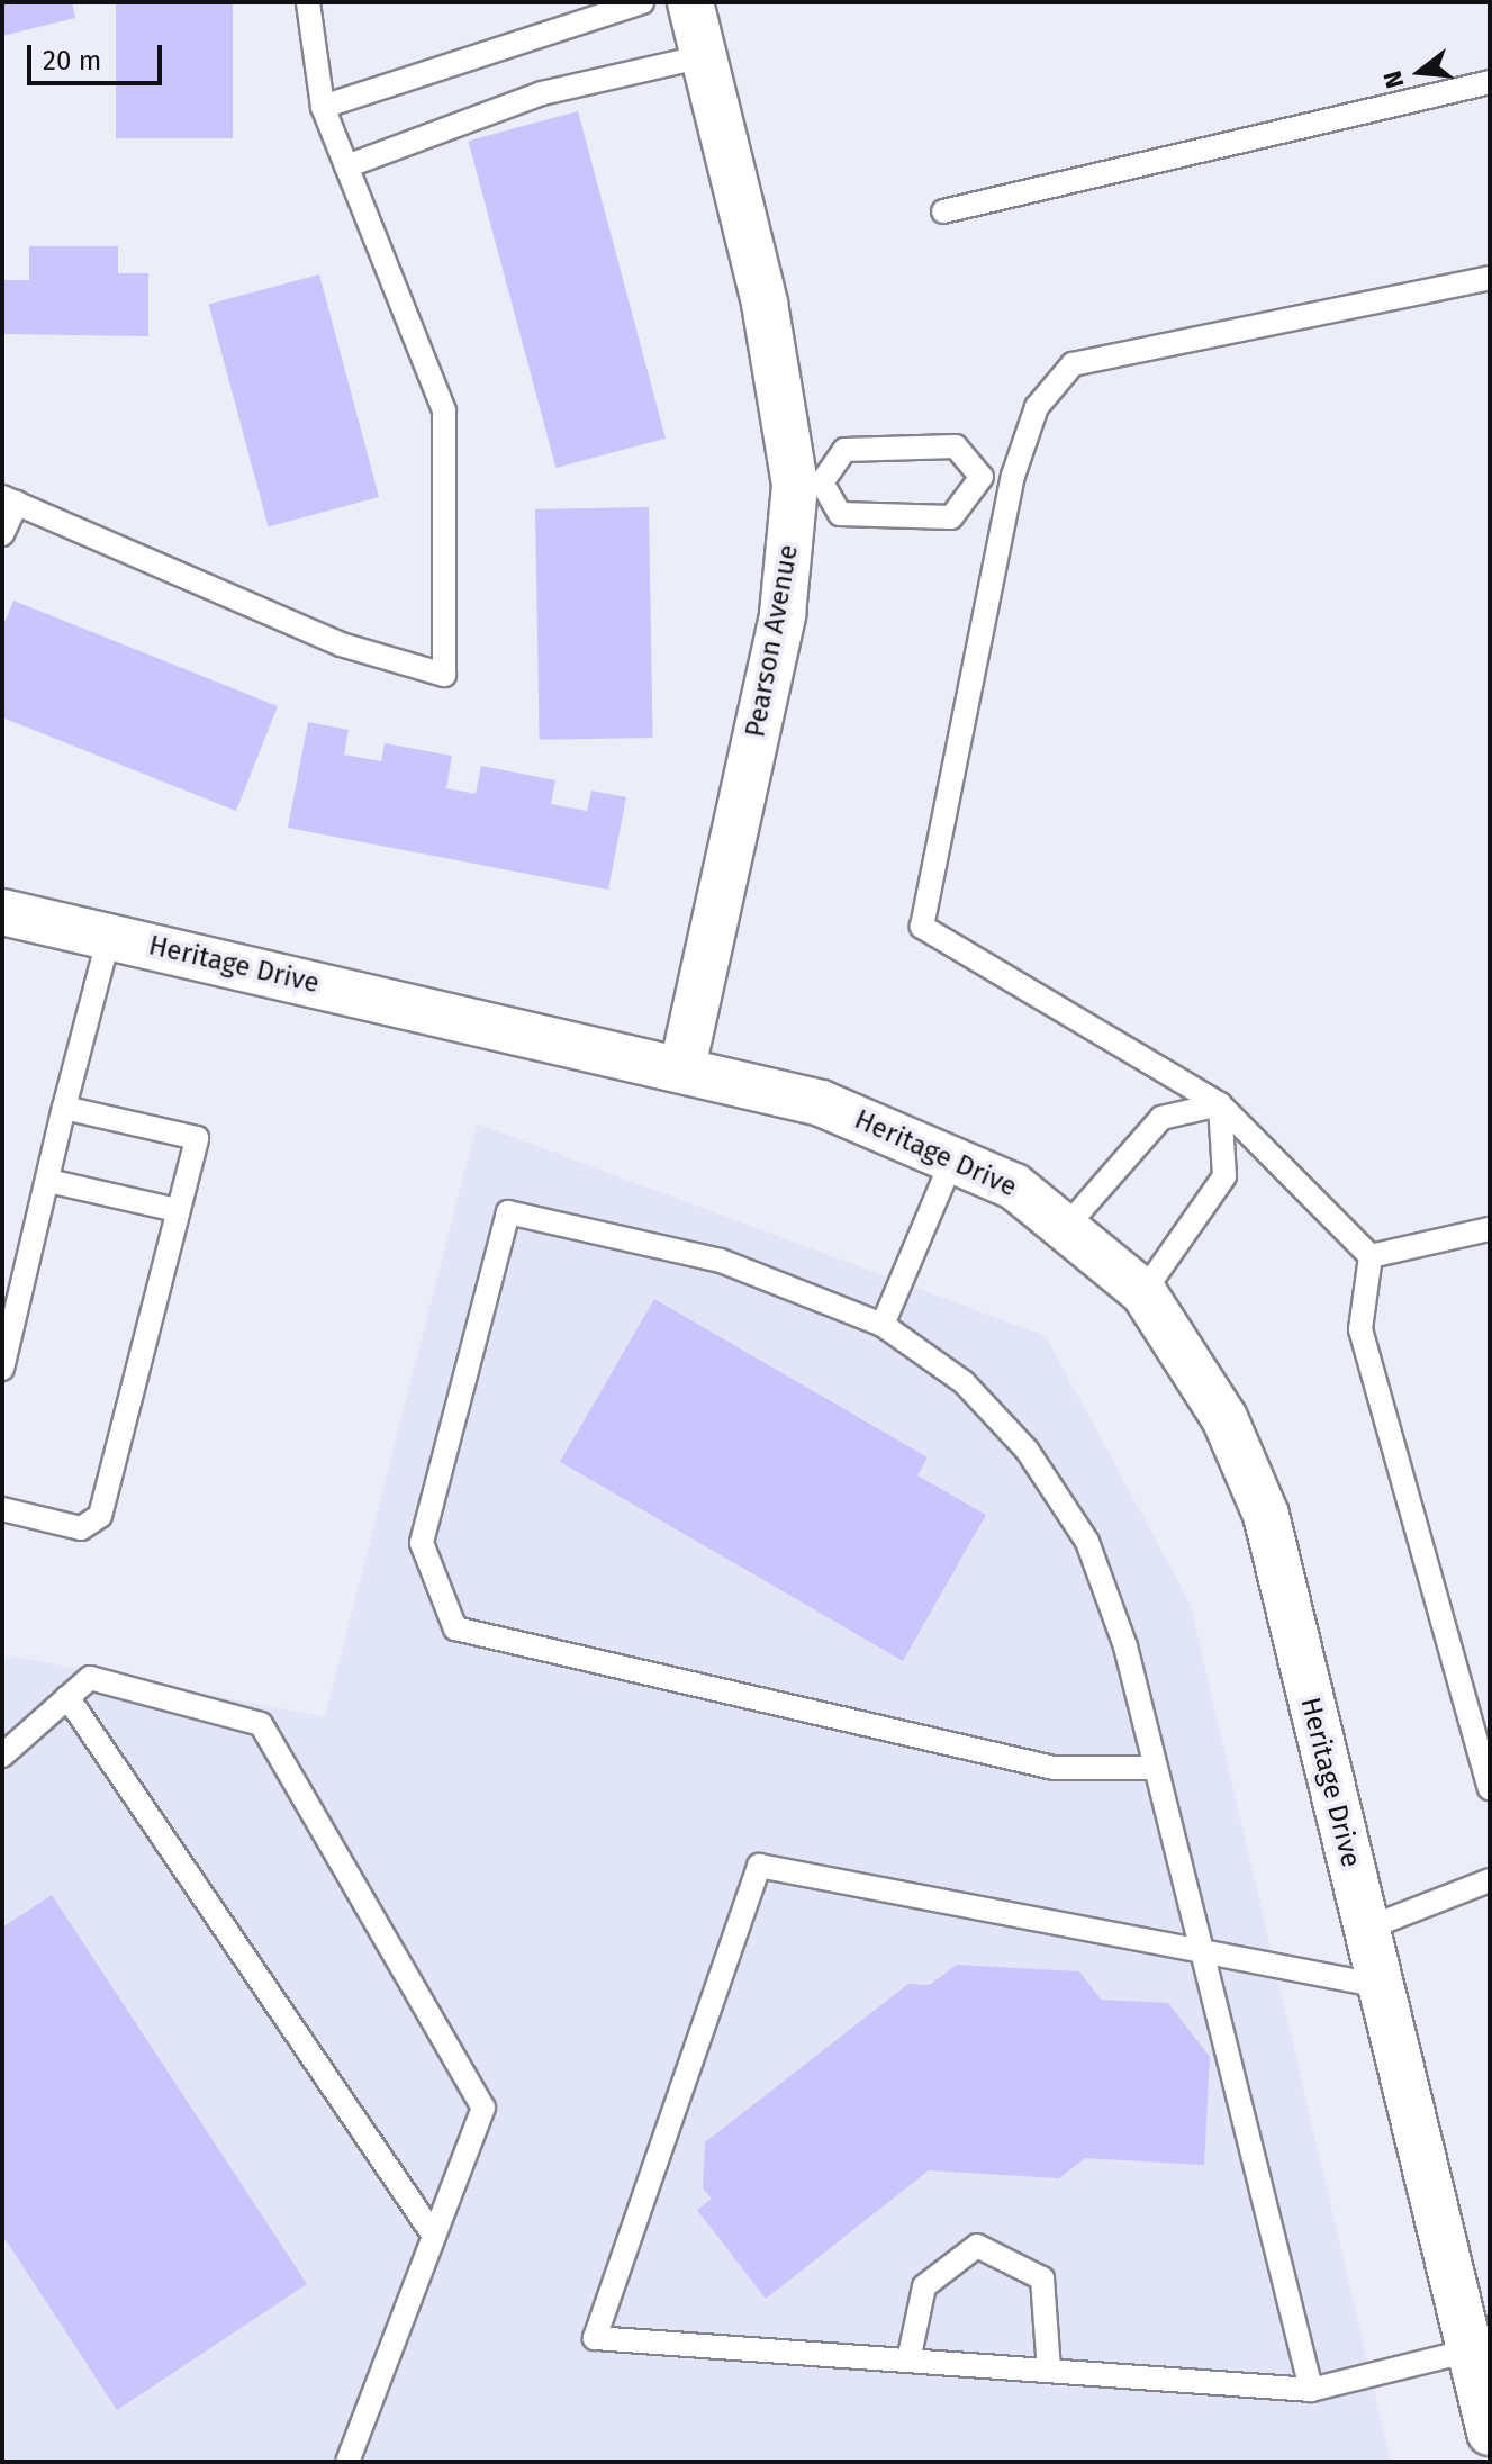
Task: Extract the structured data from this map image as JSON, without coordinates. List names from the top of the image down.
{
  "streets": {
    "street": ["Pearson Avenue", "Heritage Drive"]
  },
  "crossings": [
    ["Pearson Avenue", "Heritage Drive"]
  ],
  "scale_bar": "20 m",
  "north": "left"
}
